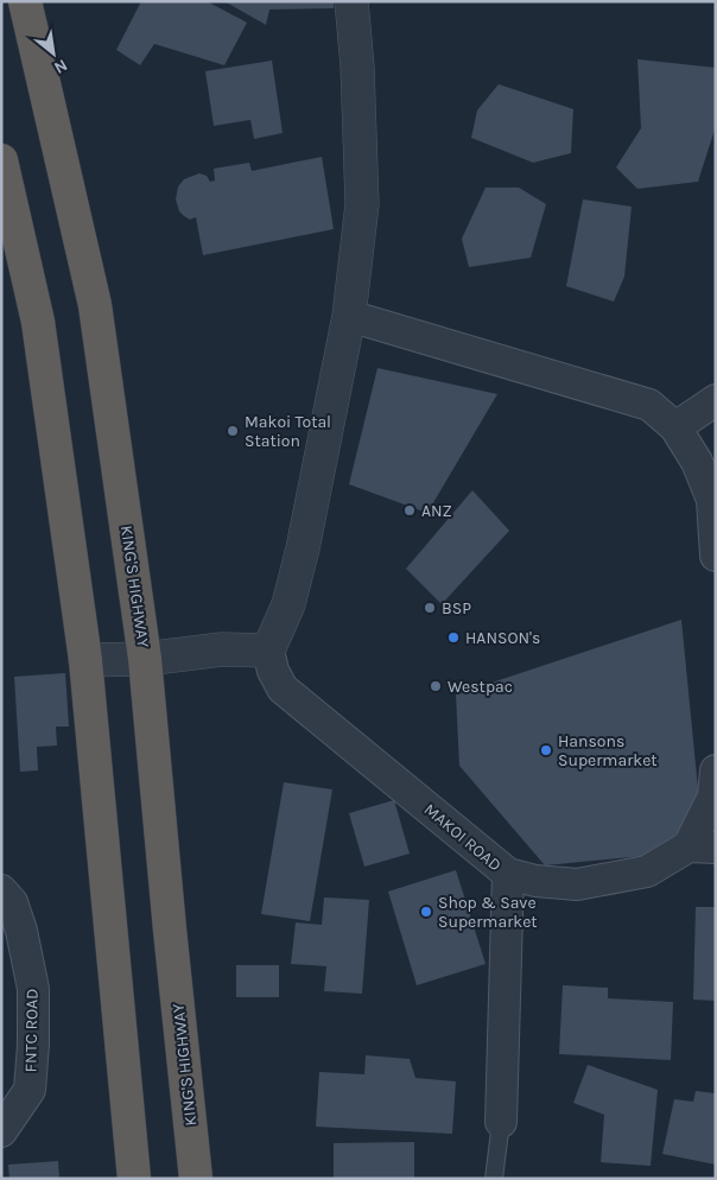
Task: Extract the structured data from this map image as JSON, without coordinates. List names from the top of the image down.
{
  "streets": {
    "highway": ["KING'S HIGHWAY"],
    "street": ["MAKOI ROAD", "FNTC ROAD"]
  },
  "places": [
    "Makoi Total Station",
    "ANZ",
    "BSP",
    "HANSON's",
    "Westpac",
    "Hansons Supermarket",
    "Shop & Save Supermarket"
  ],
  "north": "bottom right"
}
